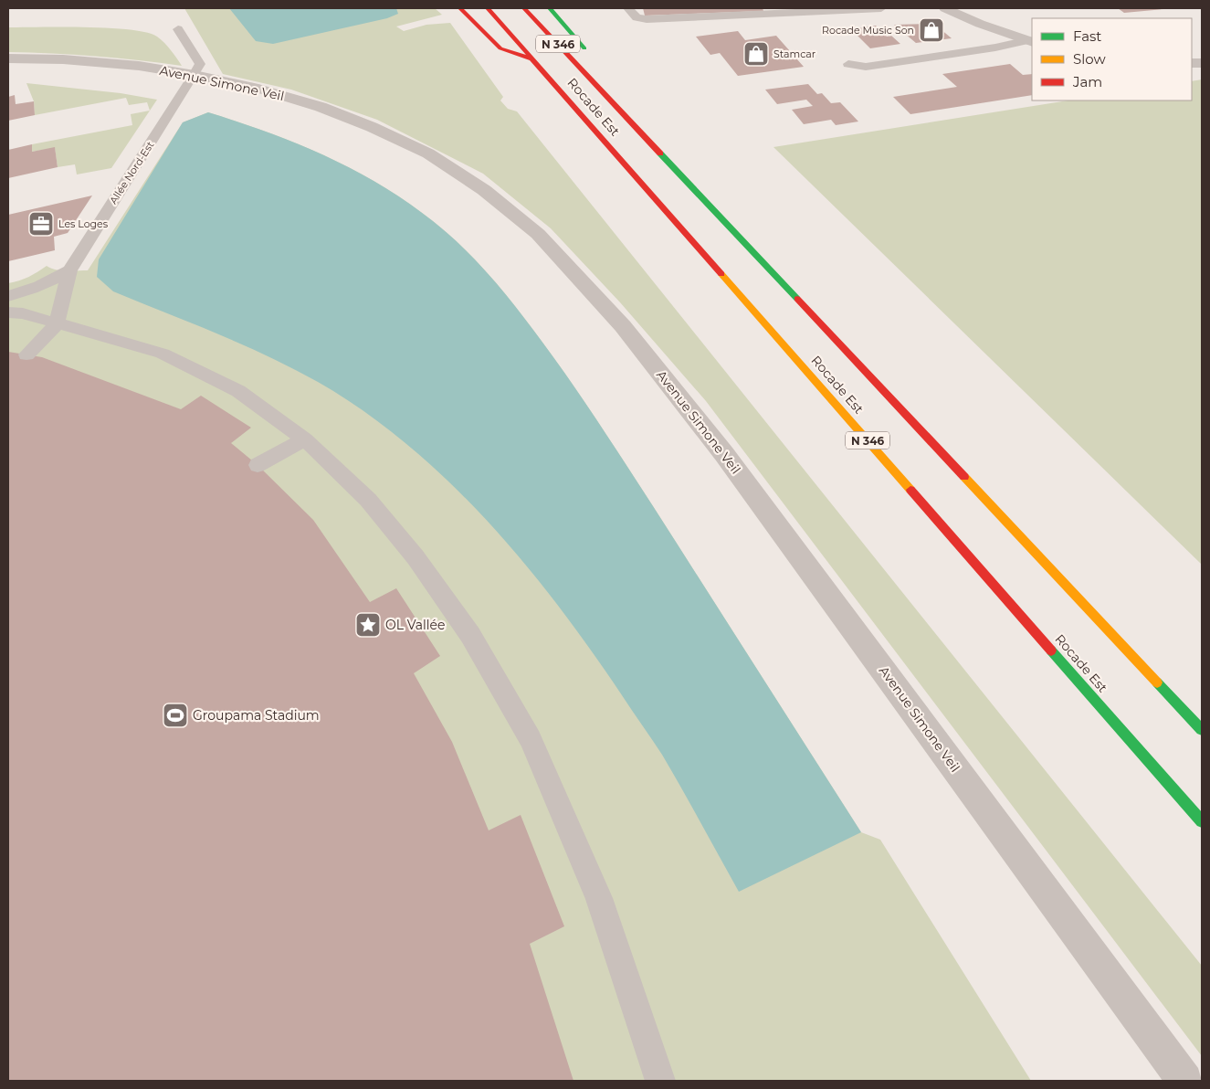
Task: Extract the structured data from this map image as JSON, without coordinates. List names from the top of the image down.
{
  "streets": {
    "highway": ["N 346", "Rocade Est"],
    "street": ["Avenue Simone Veil"],
    "lane": ["Allée Nord-Est"]
  },
  "crossings": [
    ["Avenue Simone Veil", "Allée Nord-Est"]
  ],
  "places": {
    "shop": ["Rocade Music Son", "Stamcar"],
    "office": ["Les Loges"],
    "place": ["OL Vallée"],
    "sports": ["Groupama Stadium"]
  },
  "legend": ["Fast", "Slow", "Jam"]
}
